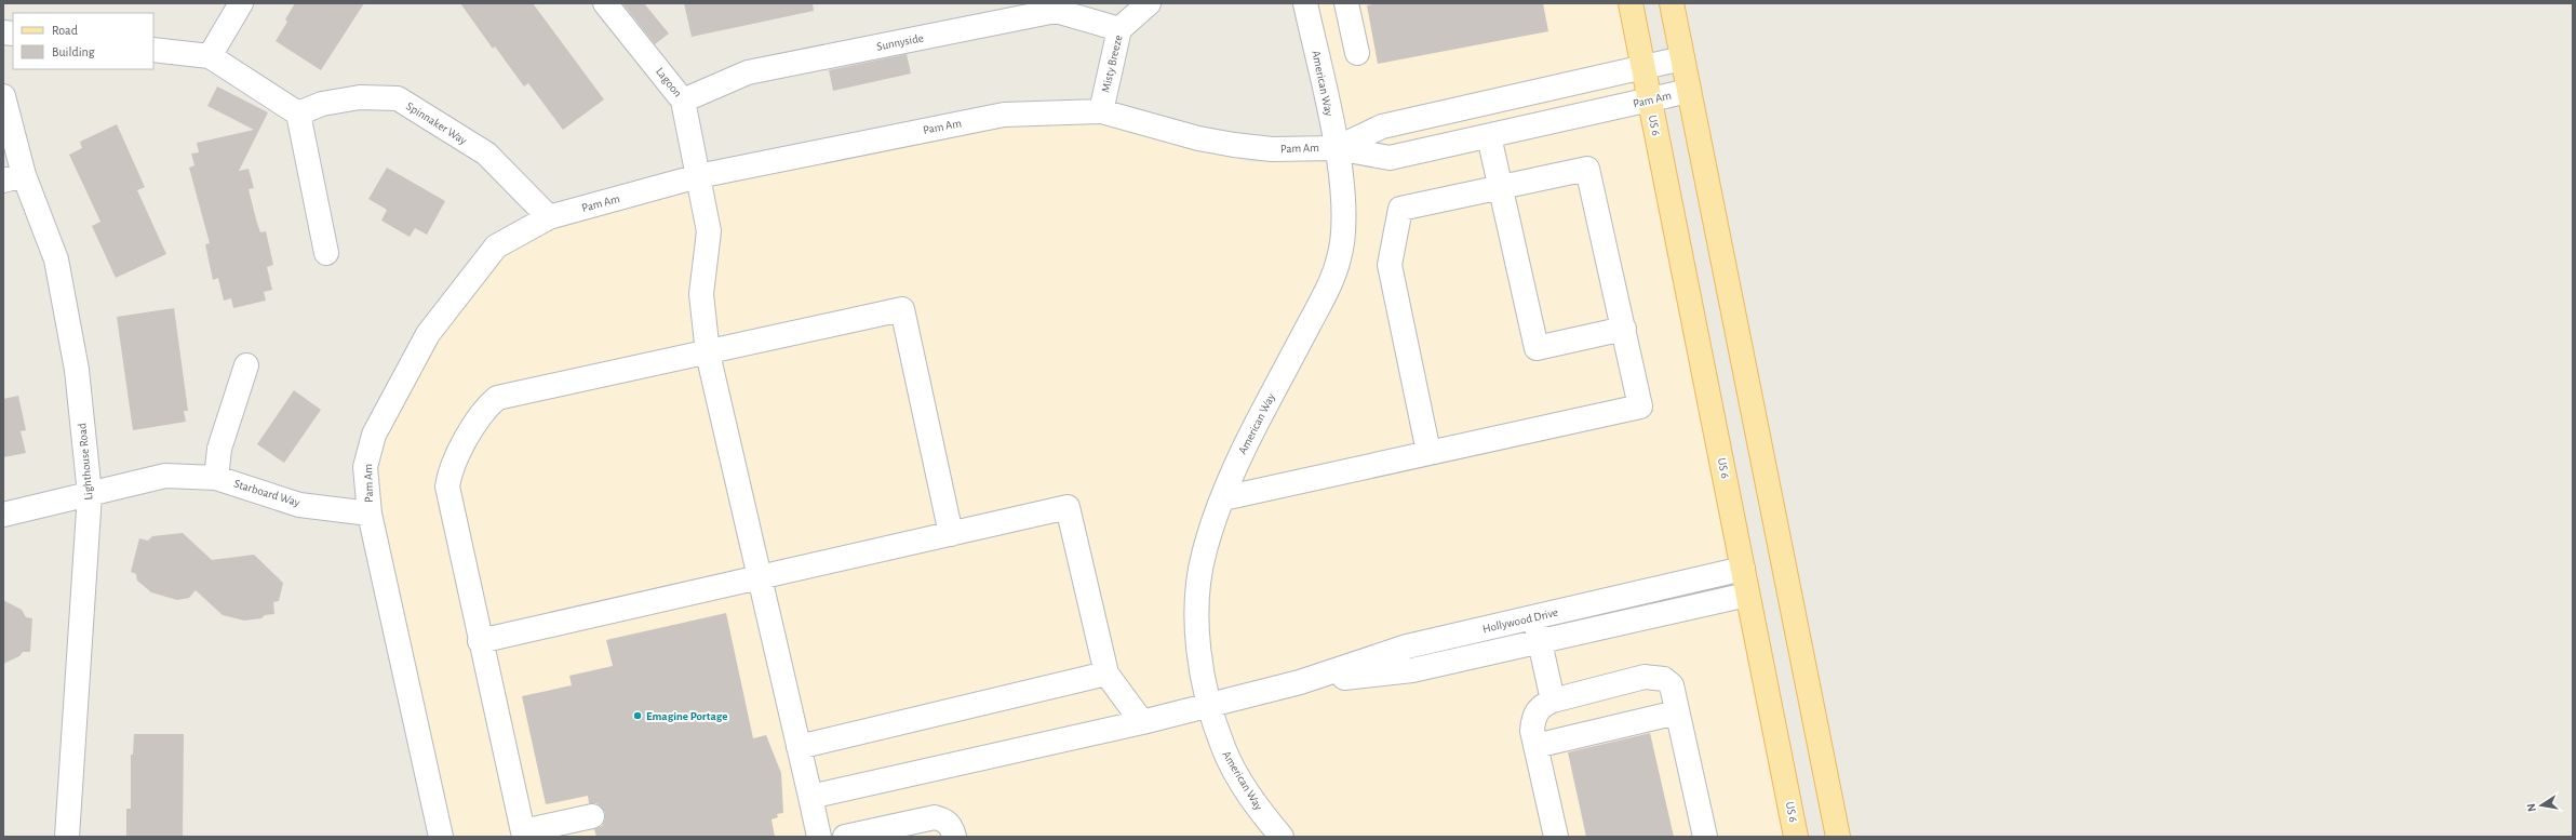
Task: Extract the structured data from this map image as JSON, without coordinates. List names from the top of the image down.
{
  "streets": {
    "main road": ["US 6"],
    "street": [
      "Sunnyside",
      "Misty Breeze",
      "Lagoon",
      "American Way",
      "Pam Am",
      "Spinnaker Way",
      "Lighthouse Road",
      "Starboard Way",
      "Hollywood Drive"
    ]
  },
  "crossings": [
    ["Sunnyside", "Misty Breeze"],
    ["Sunnyside", "Lagoon"],
    ["Misty Breeze", "Pam Am"],
    ["Lagoon", "Pam Am"],
    ["Lagoon", "Hollywood Drive"],
    ["American Way", "Pam Am"],
    ["American Way", "Hollywood Drive"],
    ["Pam Am", "Spinnaker Way"],
    ["Pam Am", "US 6"],
    ["Pam Am", "Starboard Way"],
    ["US 6", "Hollywood Drive"],
    ["Lighthouse Road", "Starboard Way"]
  ],
  "places": ["Emagine Portage"],
  "legend": ["Road", "Building"],
  "north": "left"
}
